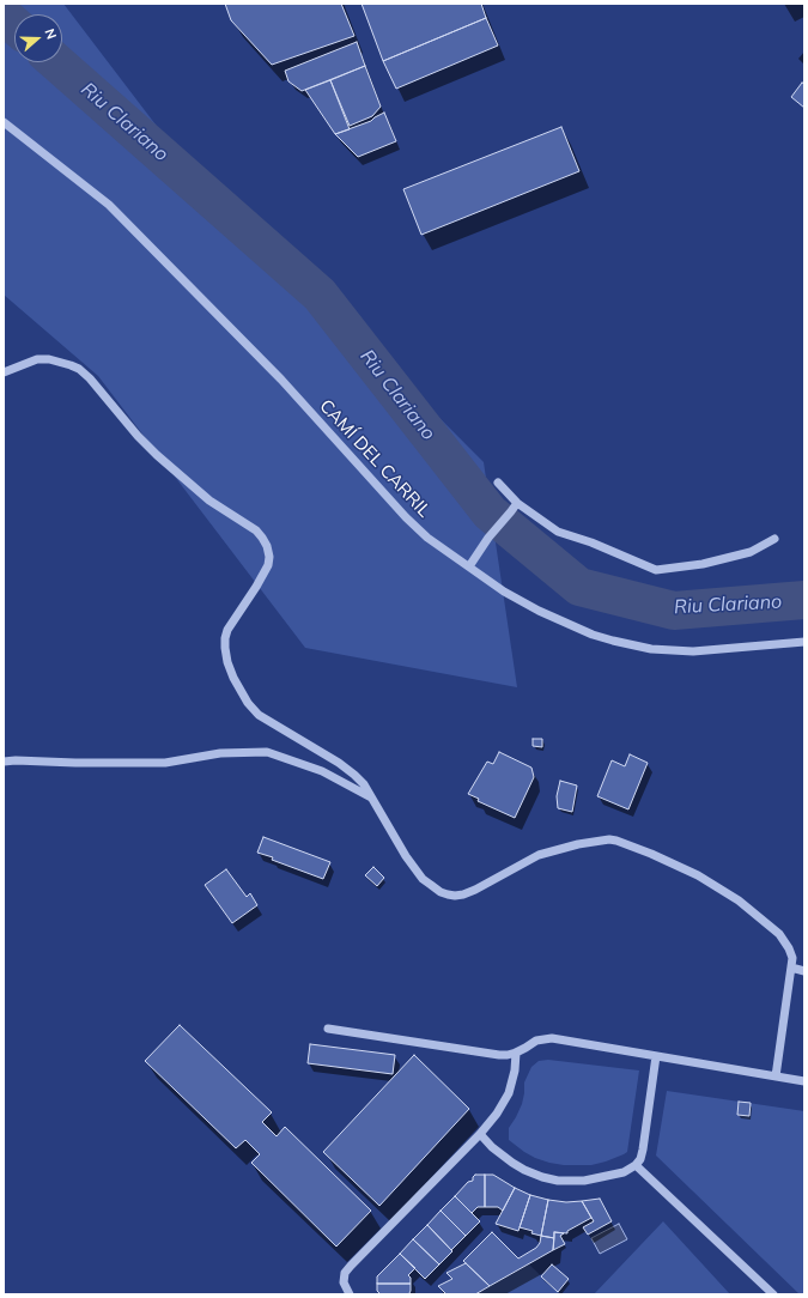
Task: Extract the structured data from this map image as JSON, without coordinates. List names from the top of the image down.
{
  "streets": {
    "street": ["CAMÍ DEL CARRIL"]
  },
  "water": ["Riu Clariano"],
  "north": "right"
}
